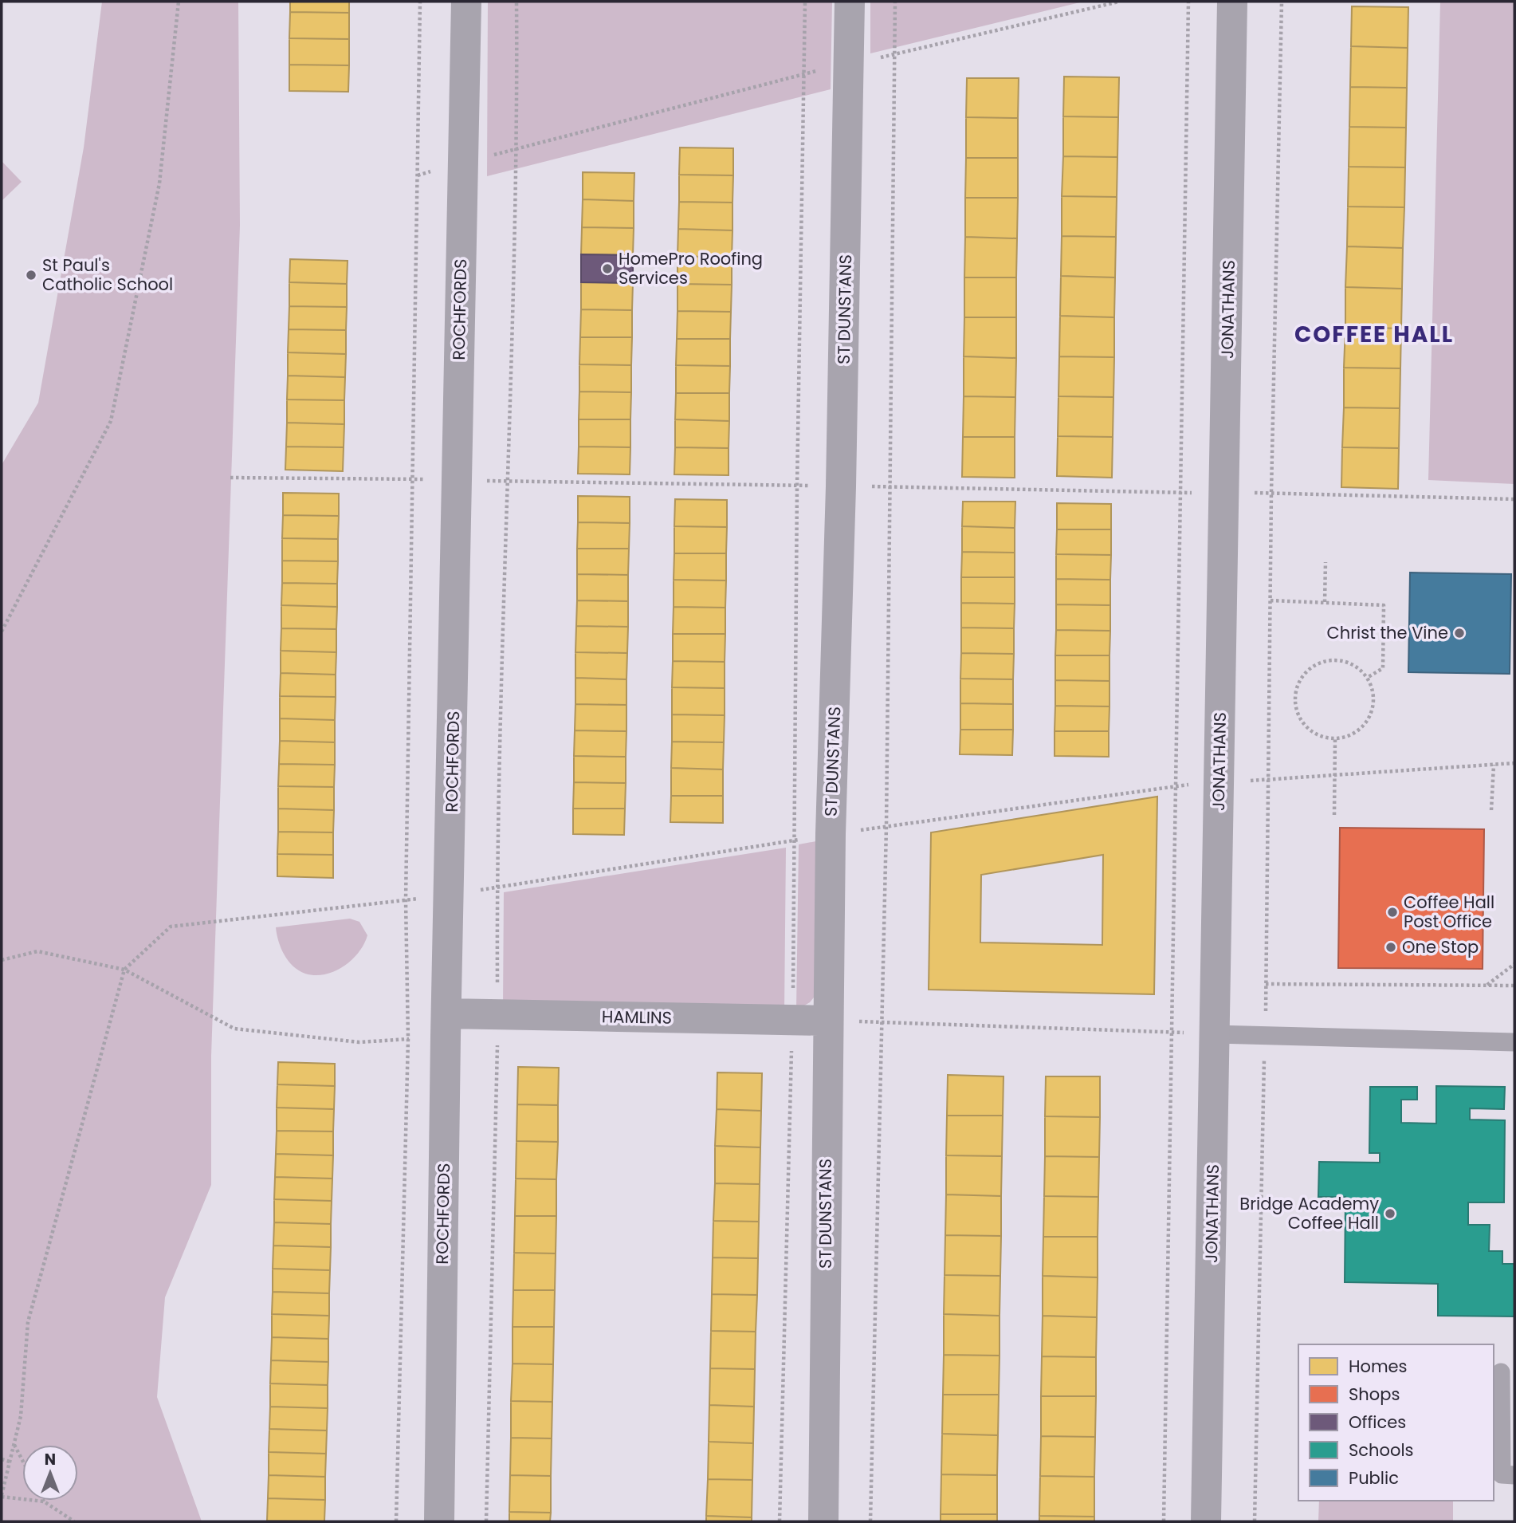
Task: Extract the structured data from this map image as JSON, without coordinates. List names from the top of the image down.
{
  "streets": {
    "street": [
      "ROCHFORDS",
      "ST DUNSTANS",
      "JONATHANS",
      "HAMLINS"
    ]
  },
  "crossings": [
    ["ROCHFORDS", "HAMLINS"],
    ["ST DUNSTANS", "HAMLINS"]
  ],
  "districts": ["COFFEE HALL"],
  "places": [
    "HomePro Roofing Services",
    "St Paul's Catholic School",
    "Christ the Vine",
    "Coffee Hall Post Office",
    "One Stop",
    "Bridge Academy Coffee Hall"
  ],
  "legend": [
    "Homes",
    "Shops",
    "Offices",
    "Schools",
    "Public"
  ],
  "north": "top"
}
